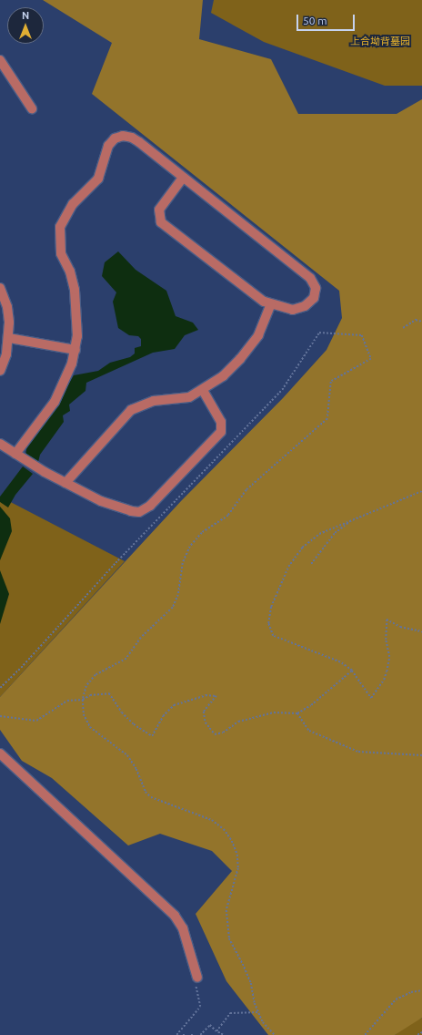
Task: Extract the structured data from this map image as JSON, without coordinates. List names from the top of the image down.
{
  "parks": ["上合坳背墓园"],
  "scale_bar": "50 m",
  "north": "top"
}
